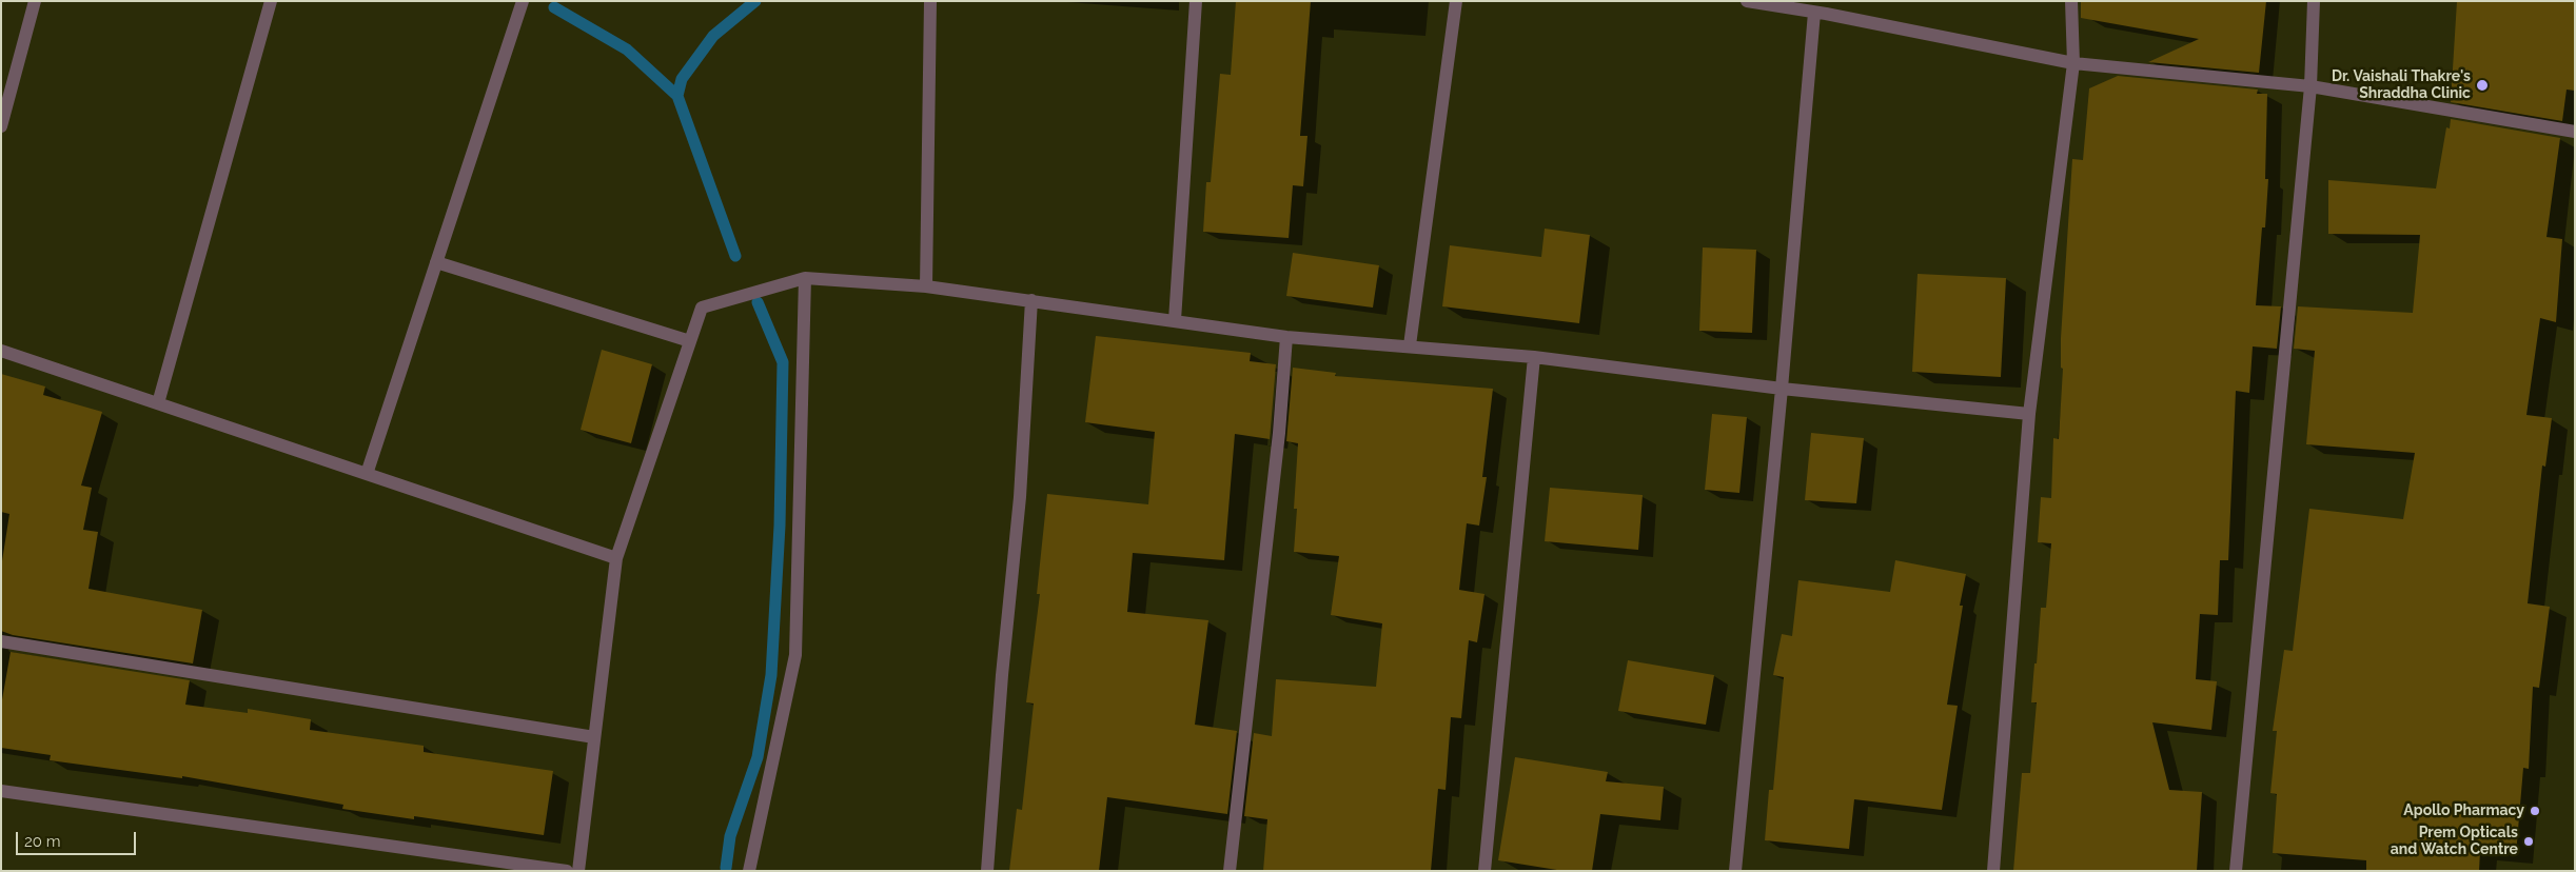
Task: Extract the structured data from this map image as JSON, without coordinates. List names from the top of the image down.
{
  "places": ["Dr. Vaishali Thakre's Shraddha Clinic", "Apollo Pharmacy", "Prem Opticals and Watch Centre"],
  "scale_bar": "20 m"
}
